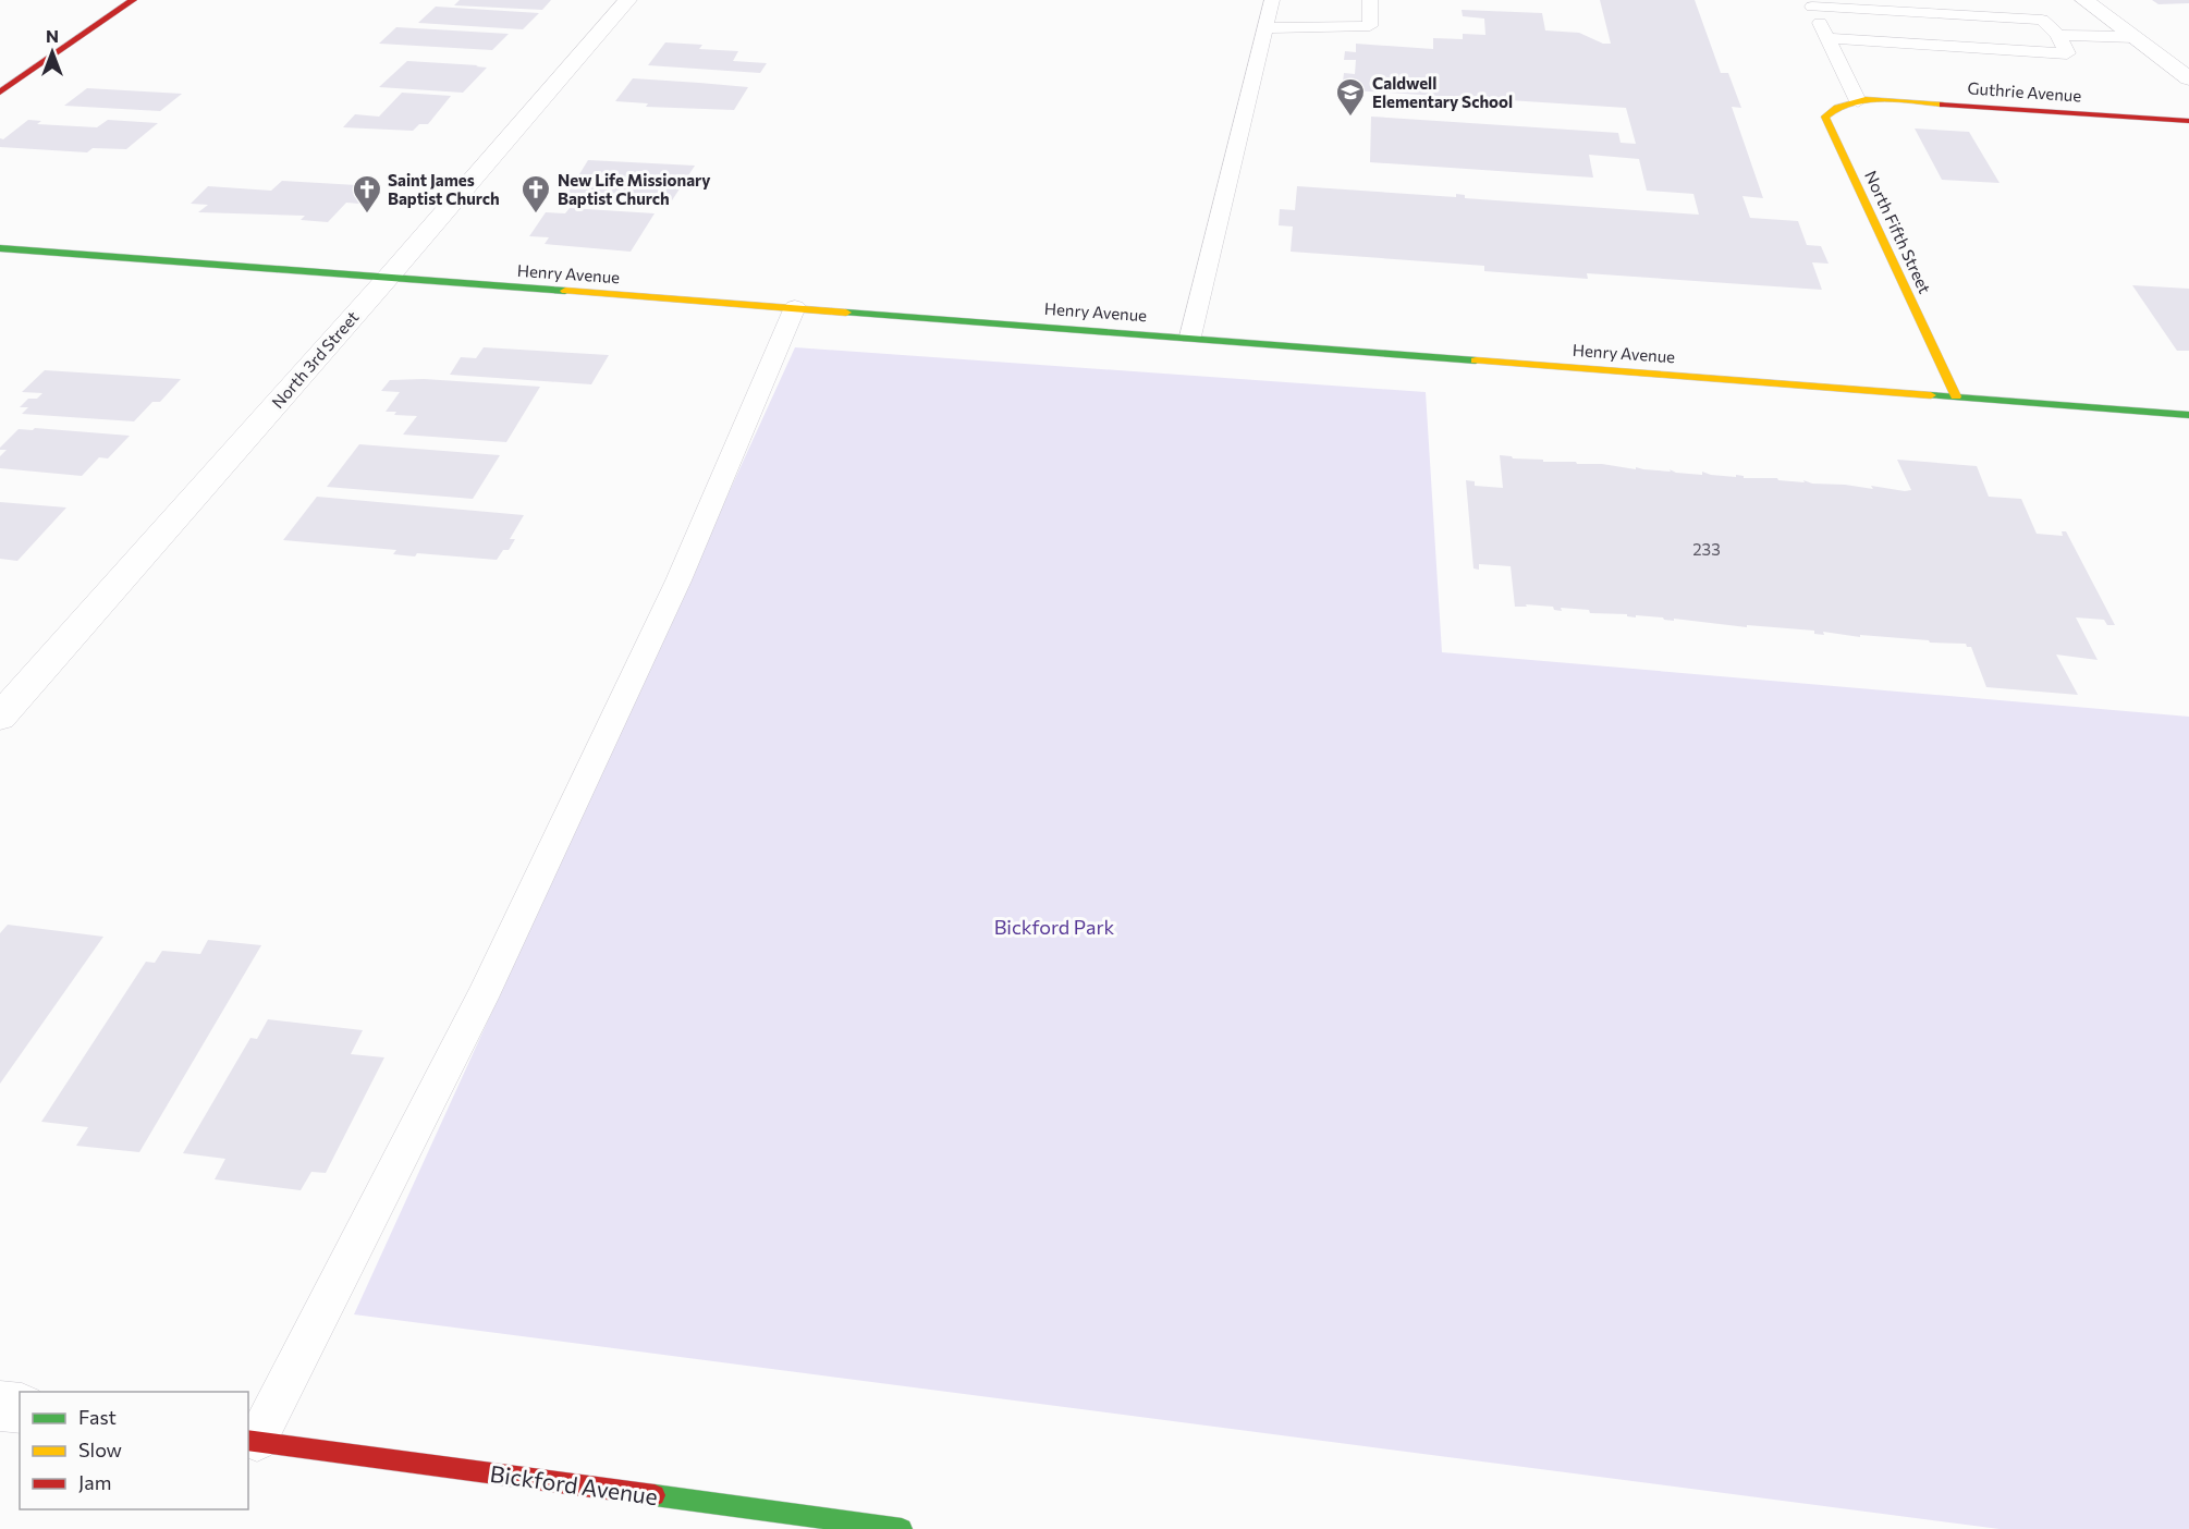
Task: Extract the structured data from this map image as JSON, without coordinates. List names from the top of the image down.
{
  "streets": {
    "street": [
      "Guthrie Avenue",
      "North Fifth Street",
      "Henry Avenue",
      "North 3rd Street",
      "Bickford Avenue"
    ]
  },
  "crossings": [
    ["Guthrie Avenue", "North Fifth Street"],
    ["North Fifth Street", "Henry Avenue"],
    ["Henry Avenue", "North 3rd Street"]
  ],
  "parks": ["Bickford Park"],
  "places": {
    "school or university": ["Caldwell Elementary School"],
    "church": ["Saint James Baptist Church", "New Life Missionary Baptist Church"]
  },
  "house_numbers": ["233"],
  "legend": ["Fast", "Slow", "Jam"],
  "north": "top"
}
